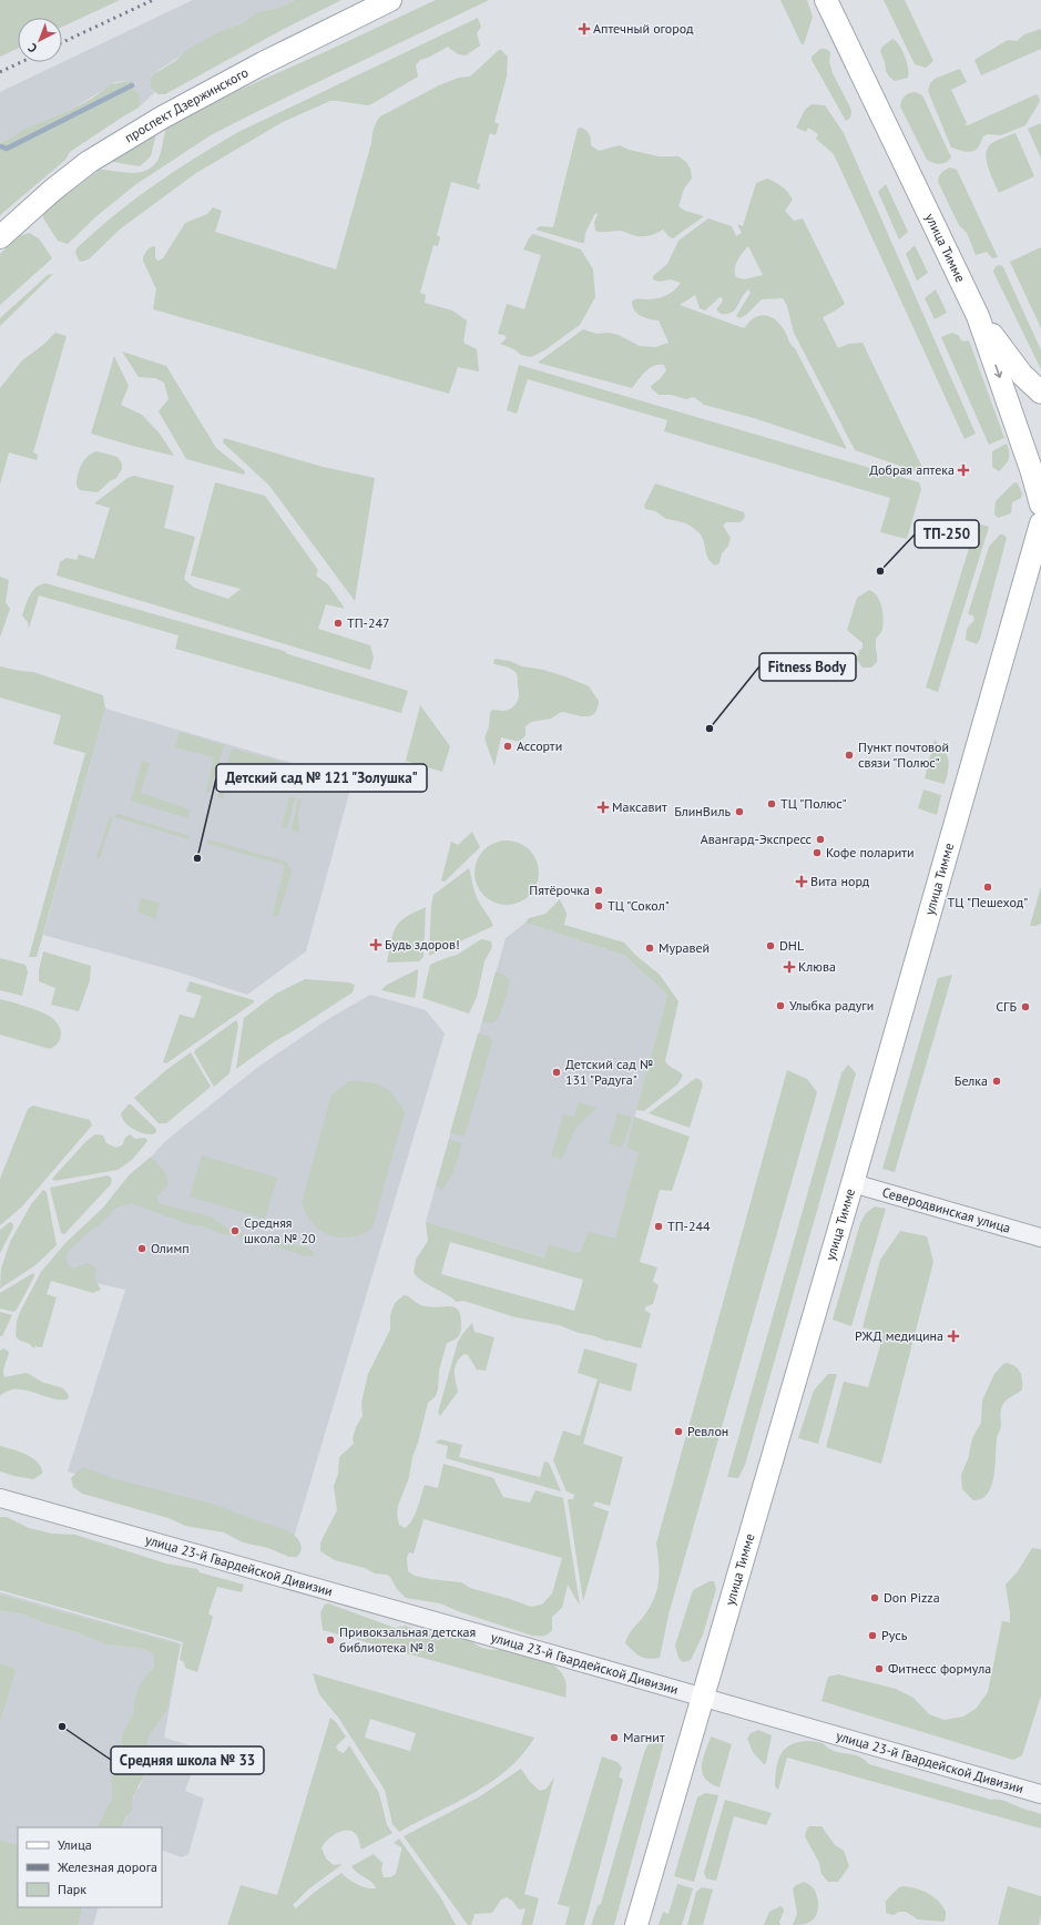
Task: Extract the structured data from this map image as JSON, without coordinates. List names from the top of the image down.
{
  "streets": {
    "main road": ["проспект Дзержинского", "улица Тимме"],
    "street": ["Северодвинская улица", "улица 23-й Гвардейской Дивизии"]
  },
  "crossings": [
    ["улица Тимме", "Северодвинская улица"],
    ["улица Тимме", "улица 23-й Гвардейской Дивизии"]
  ],
  "places": {
    "health": [
      "Аптечный огород",
      "Добрая аптека",
      "Максавит",
      "Вита норд",
      "Будь здоров!",
      "Клюва",
      "РЖД медицина"
    ],
    "other": [
      "ТП-250",
      "ТП-247",
      "Fitness Body",
      "Ассорти",
      "Пункт почтовой связи \"Полюс\"",
      "ТЦ \"Полюс\"",
      "БлинВиль",
      "Авангард-Экспресс",
      "Кофе поларити",
      "Детский сад № 121 \"Золушка\"",
      "ТЦ \"Пешеход\"",
      "Пятёрочка",
      "ТЦ \"Сокол\"",
      "DHL",
      "Муравей",
      "Улыбка радуги",
      "СГБ",
      "Детский сад № 131 \"Радуга\"",
      "Белка",
      "ТП-244",
      "Средняя школа № 20",
      "Олимп",
      "Ревлон",
      "Don Pizza",
      "Русь",
      "Привокзальная детская библиотека № 8",
      "Фитнесс формула",
      "Средняя школа № 33",
      "Магнит"
    ]
  },
  "legend": ["Улица", "Железная дорога", "Парк"],
  "north": "bottom left"
}
